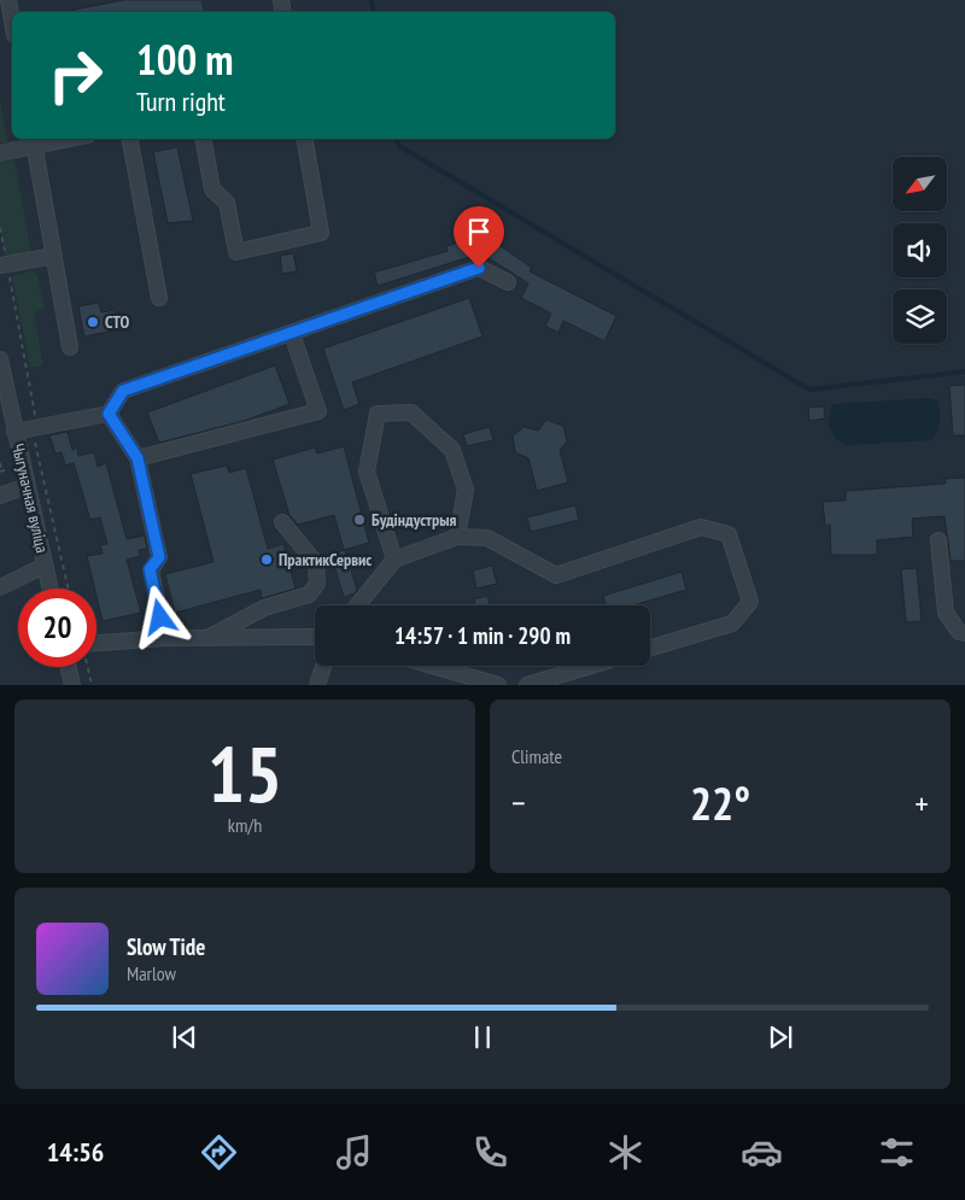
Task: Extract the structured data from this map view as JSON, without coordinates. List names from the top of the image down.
{
  "streets": {
    "street": ["Чыгуначная вуліца"]
  },
  "places": ["СТО", "Будіндустрыя", "ПрактикСервис"],
  "north": "bottom left",
  "page": {
    "turn": ["100 m", "Turn right"],
    "limit": "20",
    "trip": "14:57 · 1 min · 290 m",
    "tile": [
      ["15", "km/h"],
      "Climate"
    ],
    "heat": ["−", "22°", "+"],
    "song": ["Slow Tide", "Marlow"],
    "tabs": "14:56"
  }
}
